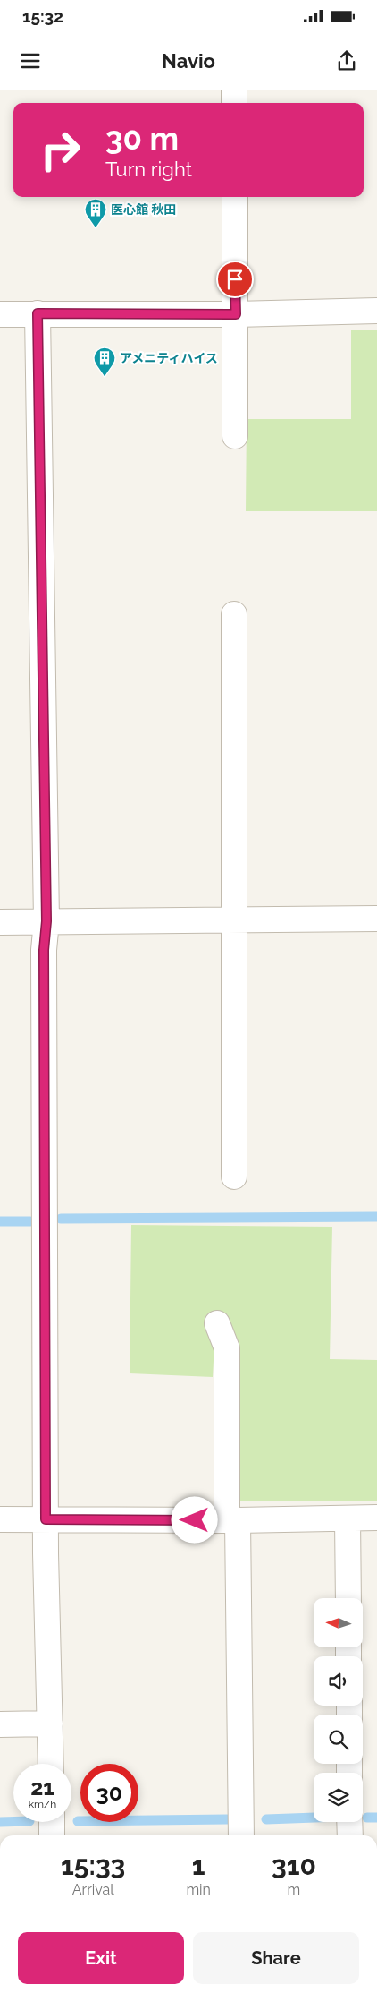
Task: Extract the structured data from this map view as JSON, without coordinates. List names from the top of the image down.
{
  "places": {
    "building": ["医心館 秋田", "アメニティハイス"]
  },
  "north": "left",
  "page": {
    "status": "15:32",
    "header": "Navio",
    "turn": ["30 m", "Turn right"],
    "speed": "21 km/h",
    "limit": "30",
    "eta": [
      "15:33",
      "Arrival",
      "1",
      "min",
      "310",
      "m"
    ],
    "buttons": ["Exit", "Share"]
  }
}
